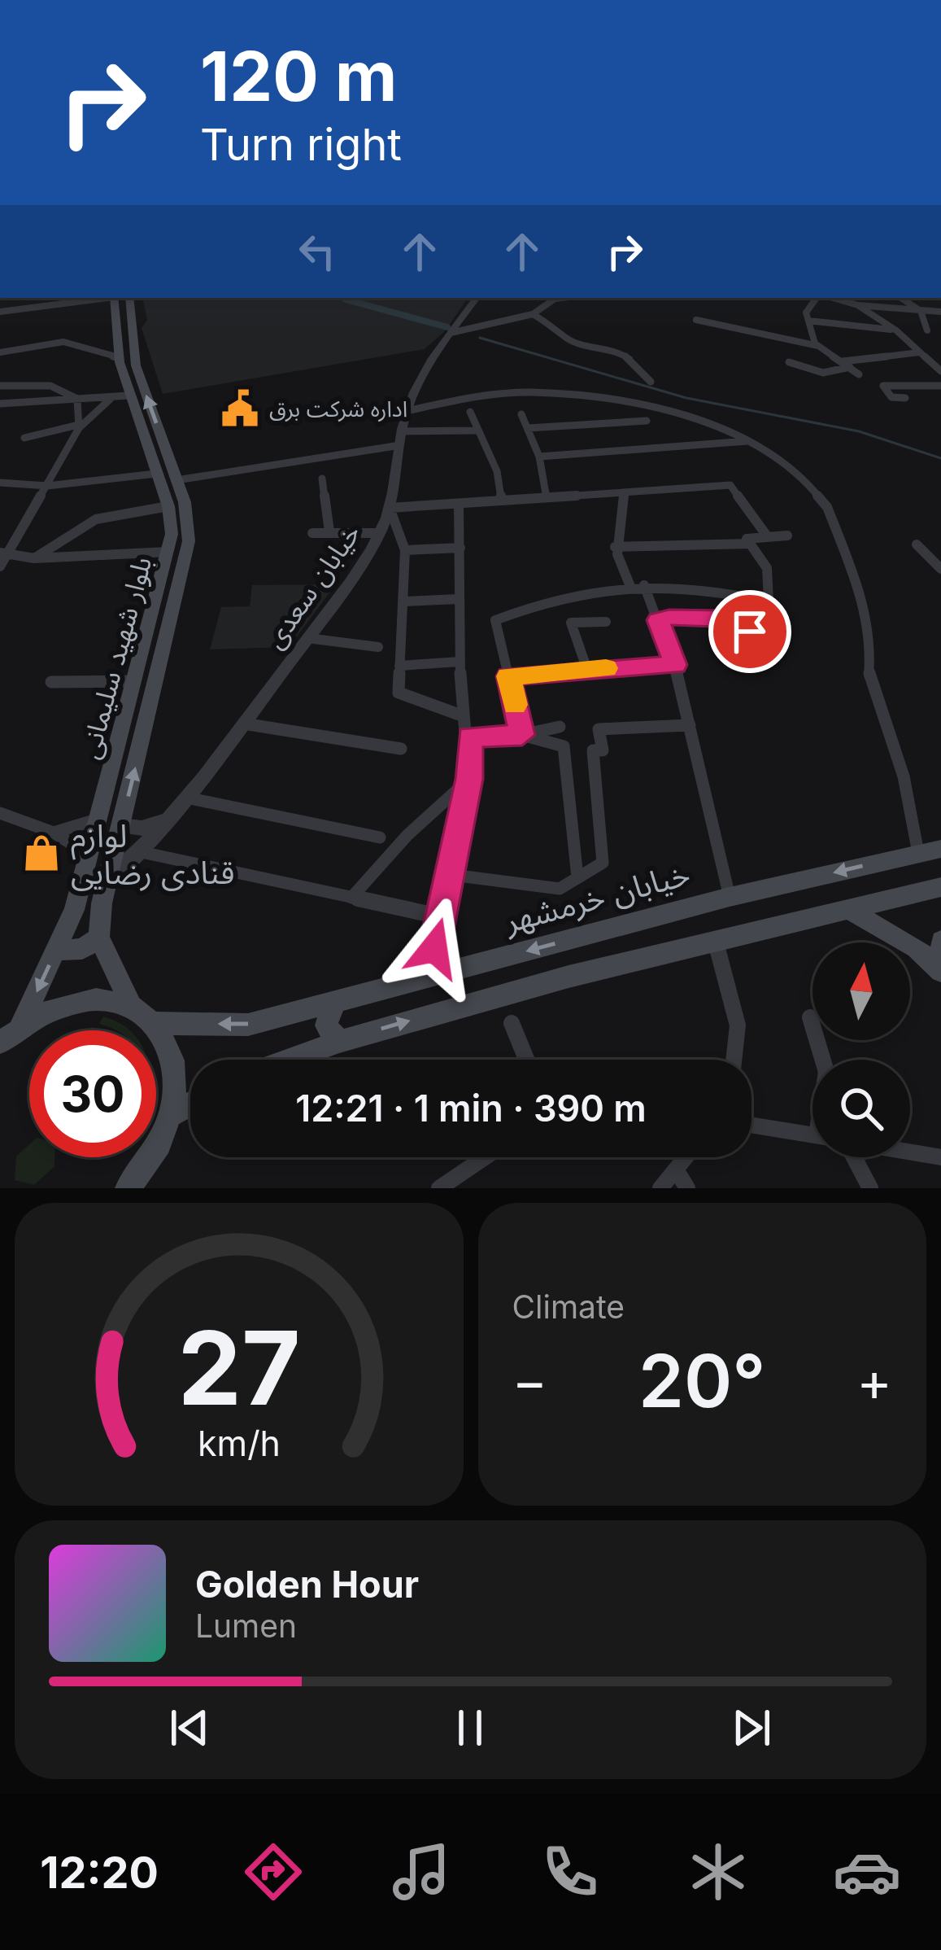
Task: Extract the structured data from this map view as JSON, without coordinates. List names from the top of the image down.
{
  "streets": {
    "main road": ["بلوار شهید سلیمانی", "خیابان خرمشهر"],
    "street": ["خیابان سعدی"]
  },
  "crossings": [
    ["خیابان سعدی", "بلوار شهید سلیمانی"]
  ],
  "places": {
    "public building": ["اداره شرکت برق"],
    "shop": ["لوازم قنادی رضایی"]
  },
  "north": "top",
  "page": {
    "turn": ["120 m", "Turn right"],
    "limit": "30",
    "trip": "12:21 · 1 min · 390 m",
    "tile": "Climate",
    "heat": ["−", "20°", "+"],
    "song": ["Golden Hour", "Lumen"],
    "tabs": "12:20",
    "gauge": ["27", "km/h"]
  }
}
